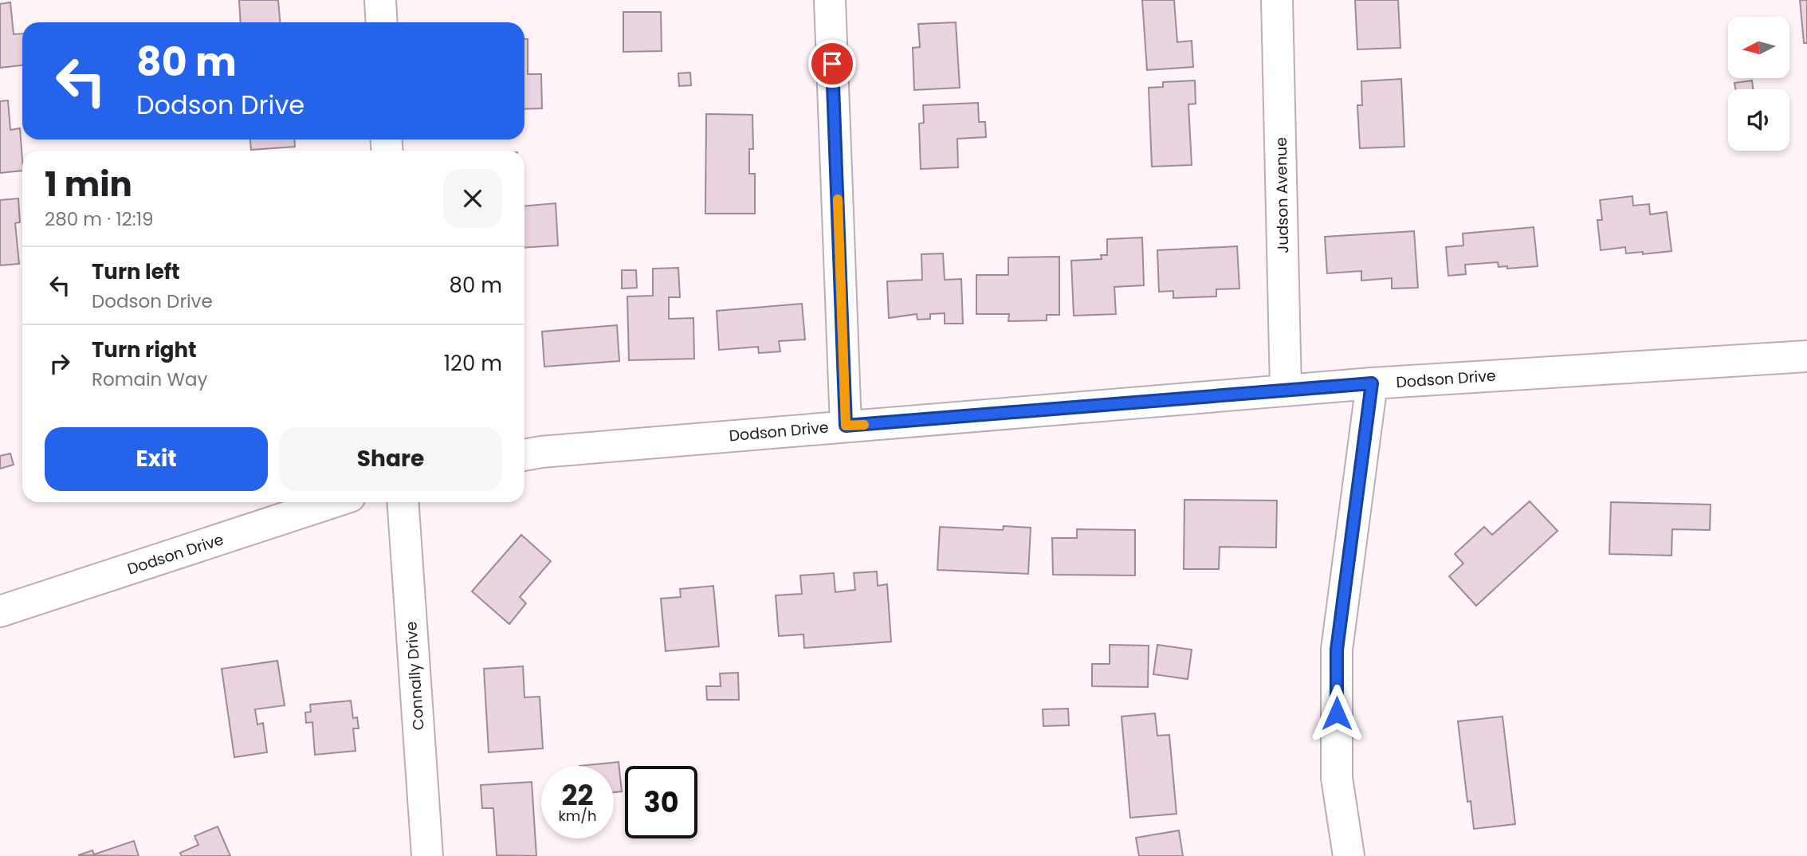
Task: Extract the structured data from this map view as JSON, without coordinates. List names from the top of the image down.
{
  "streets": {
    "street": ["Judson Avenue", "Dodson Drive", "Connally Drive"]
  },
  "crossings": [
    ["Judson Avenue", "Dodson Drive"]
  ],
  "north": "left",
  "page": {
    "turn": ["80 m", "Dodson Drive"],
    "heading": ["1 min", "280 m · 12:19"],
    "list": [
      {
        "name": "Turn left",
        "note": "Dodson Drive",
        "value": "80 m"
      },
      {
        "name": "Turn right",
        "note": "Romain Way",
        "value": "120 m"
      }
    ],
    "buttons": ["Exit", "Share"],
    "speed": "22 km/h",
    "limit": "30"
  }
}
